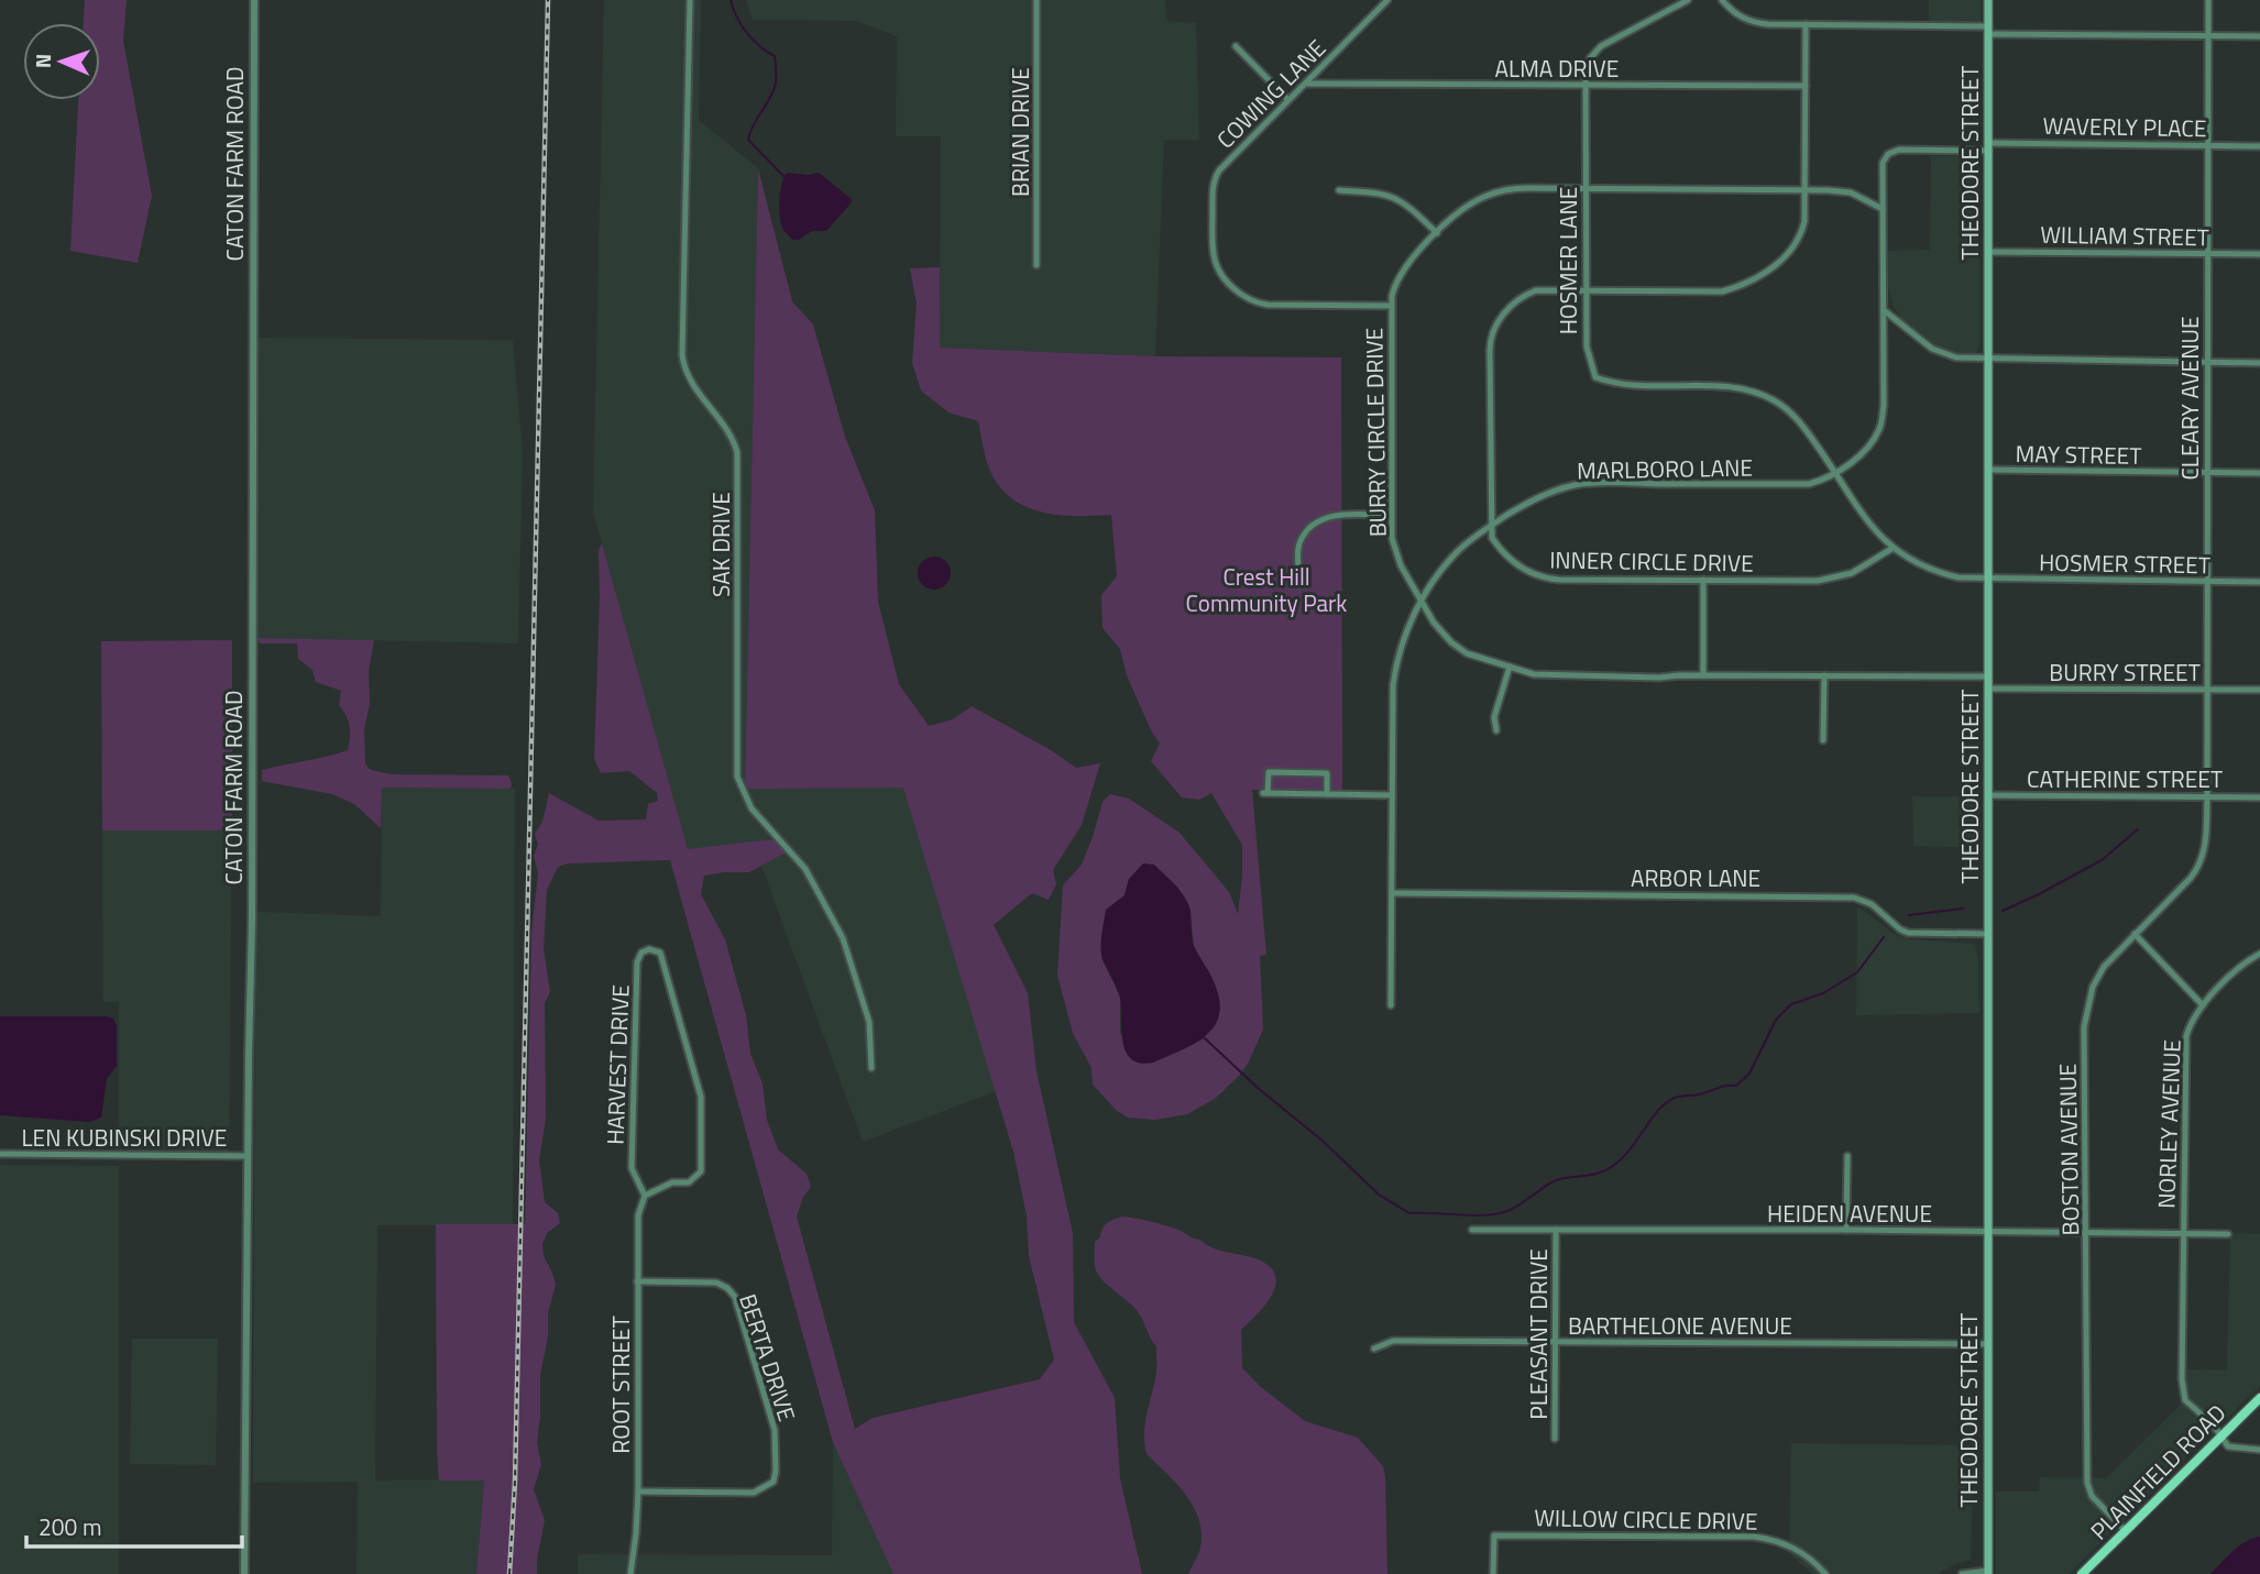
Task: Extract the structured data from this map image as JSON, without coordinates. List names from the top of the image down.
{
  "streets": {
    "main road": ["THEODORE STREET", "PLAINFIELD ROAD"],
    "street": [
      "ALMA DRIVE",
      "COWING LANE",
      "WAVERLY PLACE",
      "BRIAN DRIVE",
      "CATON FARM ROAD",
      "WILLIAM STREET",
      "HOSMER LANE",
      "CLEARY AVENUE",
      "BURRY CIRCLE DRIVE",
      "MAY STREET",
      "MARLBORO LANE",
      "SAK DRIVE",
      "INNER CIRCLE DRIVE",
      "HOSMER STREET",
      "BURRY STREET",
      "CATHERINE STREET",
      "ARBOR LANE",
      "HARVEST DRIVE",
      "NORLEY AVENUE",
      "LEN KUBINSKI DRIVE",
      "BOSTON AVENUE",
      "HEIDEN AVENUE",
      "BARTHELONE AVENUE",
      "PLEASANT DRIVE",
      "BERTA DRIVE",
      "ROOT STREET",
      "WILLOW CIRCLE DRIVE"
    ]
  },
  "crossings": [
    ["ALMA DRIVE", "COWING LANE"],
    ["ALMA DRIVE", "HOSMER LANE"],
    ["ALMA DRIVE", "INNER CIRCLE DRIVE"],
    ["COWING LANE", "BURRY CIRCLE DRIVE"],
    ["WAVERLY PLACE", "THEODORE STREET"],
    ["WAVERLY PLACE", "CLEARY AVENUE"],
    ["WAVERLY PLACE", "MARLBORO LANE"],
    ["THEODORE STREET", "WILLIAM STREET"],
    ["THEODORE STREET", "HOSMER LANE"],
    ["THEODORE STREET", "BURRY CIRCLE DRIVE"],
    ["THEODORE STREET", "MAY STREET"],
    ["THEODORE STREET", "HOSMER STREET"],
    ["THEODORE STREET", "BURRY STREET"],
    ["THEODORE STREET", "CATHERINE STREET"],
    ["THEODORE STREET", "ARBOR LANE"],
    ["THEODORE STREET", "HEIDEN AVENUE"],
    ["THEODORE STREET", "BARTHELONE AVENUE"],
    ["CATON FARM ROAD", "LEN KUBINSKI DRIVE"],
    ["WILLIAM STREET", "CLEARY AVENUE"],
    ["HOSMER LANE", "BURRY CIRCLE DRIVE"],
    ["HOSMER LANE", "MARLBORO LANE"],
    ["HOSMER LANE", "INNER CIRCLE DRIVE"],
    ["HOSMER LANE", "HOSMER STREET"],
    ["CLEARY AVENUE", "MAY STREET"],
    ["CLEARY AVENUE", "HOSMER STREET"],
    ["CLEARY AVENUE", "BURRY STREET"],
    ["CLEARY AVENUE", "CATHERINE STREET"],
    ["CLEARY AVENUE", "BOSTON AVENUE"],
    ["BURRY CIRCLE DRIVE", "MARLBORO LANE"],
    ["BURRY CIRCLE DRIVE", "INNER CIRCLE DRIVE"],
    ["MARLBORO LANE", "INNER CIRCLE DRIVE"],
    ["MARLBORO LANE", "ARBOR LANE"],
    ["CATHERINE STREET", "BOSTON AVENUE"],
    ["HARVEST DRIVE", "ROOT STREET"],
    ["NORLEY AVENUE", "HEIDEN AVENUE"],
    ["BOSTON AVENUE", "HEIDEN AVENUE"],
    ["BOSTON AVENUE", "PLAINFIELD ROAD"],
    ["HEIDEN AVENUE", "PLEASANT DRIVE"],
    ["BARTHELONE AVENUE", "PLEASANT DRIVE"],
    ["BERTA DRIVE", "ROOT STREET"]
  ],
  "parks": ["Crest Hill Community Park"],
  "scale_bar": "200 m",
  "north": "left"
}
